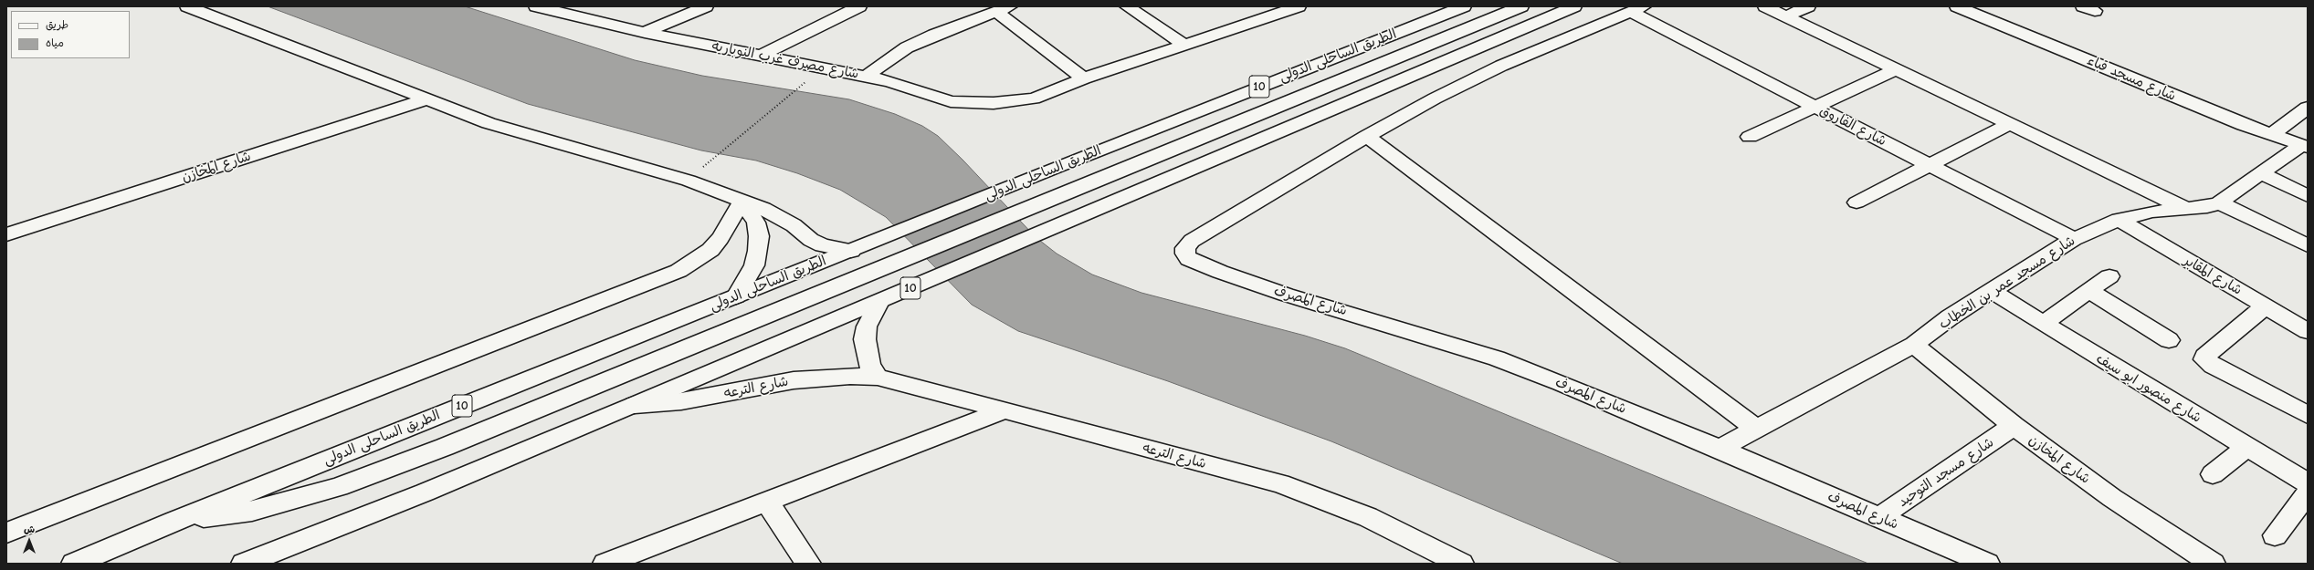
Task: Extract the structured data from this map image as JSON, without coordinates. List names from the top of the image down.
{
  "streets": {
    "main road": [
      "الطريق الساحلى الدولى",
      "شارع مصرف غرب النوباريه",
      "شارع مسجد قباء",
      "10",
      "شارع الفاروق",
      "شارع المخازن",
      "شارع المقابر",
      "شارع مسجد عمر بن الخطاب",
      "شارع المصرف",
      "شارع الترعه",
      "شارع منصور ابو سيف",
      "شارع مسجد التوحيد"
    ]
  },
  "crossings": [
    ["شارع مسجد قباء", "شارع مسجد عمر بن الخطاب"],
    ["10", "شارع الترعه"],
    ["شارع الفاروق", "شارع مسجد عمر بن الخطاب"],
    ["شارع المخازن", "شارع مسجد عمر بن الخطاب"],
    ["شارع المخازن", "شارع مسجد التوحيد"],
    ["شارع المقابر", "شارع مسجد عمر بن الخطاب"],
    ["شارع مسجد عمر بن الخطاب", "شارع المصرف"],
    ["شارع مسجد عمر بن الخطاب", "شارع منصور ابو سيف"],
    ["شارع المصرف", "شارع مسجد التوحيد"]
  ],
  "legend": ["طريق", "مياه"],
  "north": "top"
}
